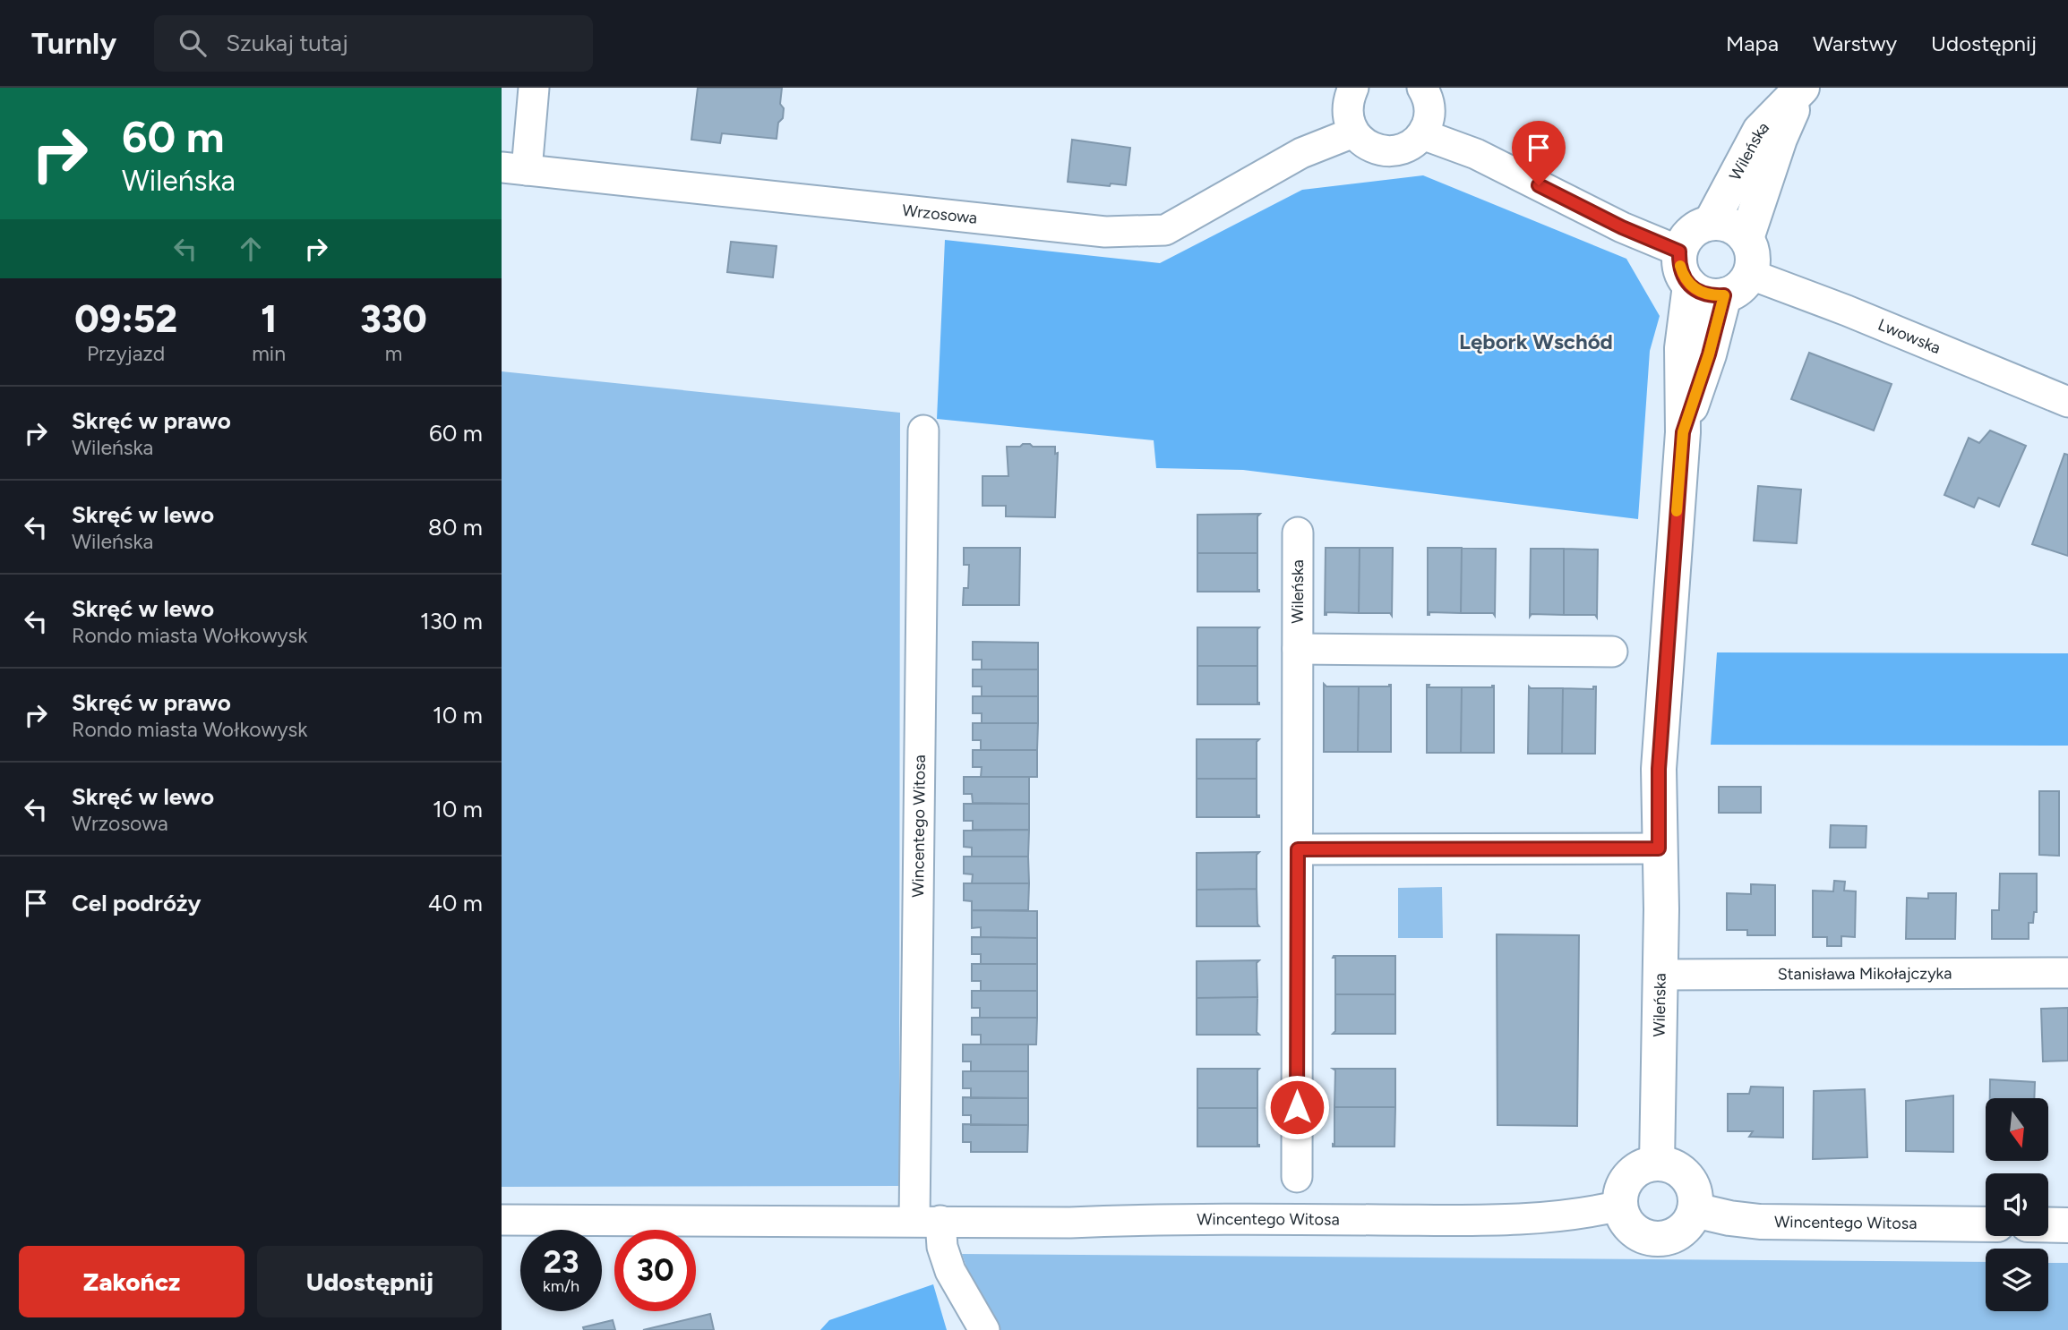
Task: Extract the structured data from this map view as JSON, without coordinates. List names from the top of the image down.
{
  "streets": {
    "main road": ["Wileńska", "Wincentego Witosa"],
    "street": ["Wrzosowa", "Lwowska", "Stanisława Mikołajczyka"]
  },
  "crossings": [
    ["Wileńska", "Lwowska"],
    ["Wileńska", "Wincentego Witosa"],
    ["Wileńska", "Stanisława Mikołajczyka"]
  ],
  "districts": ["Lębork Wschód"],
  "north": "bottom",
  "page": {
    "header": "Turnly",
    "search": "Szukaj tutaj",
    "nav": ["Mapa", "Warstwy", "Udostępnij"],
    "turn": ["60 m", "Wileńska"],
    "eta": [
      "09:52",
      "Przyjazd",
      "1",
      "min",
      "330",
      "m"
    ],
    "list": [
      {
        "name": "Skręć w prawo",
        "note": "Wileńska",
        "value": "60 m"
      },
      {
        "name": "Skręć w lewo",
        "note": "Wileńska",
        "value": "80 m"
      },
      {
        "name": "Skręć w lewo",
        "note": "Rondo miasta Wołkowysk",
        "value": "130 m"
      },
      {
        "name": "Skręć w prawo",
        "note": "Rondo miasta Wołkowysk",
        "value": "10 m"
      },
      {
        "name": "Skręć w lewo",
        "note": "Wrzosowa",
        "value": "10 m"
      },
      {
        "name": "Cel podróży",
        "value": "40 m"
      }
    ],
    "speed": "23 km/h",
    "limit": "30",
    "buttons": ["Zakończ", "Udostępnij"]
  }
}
